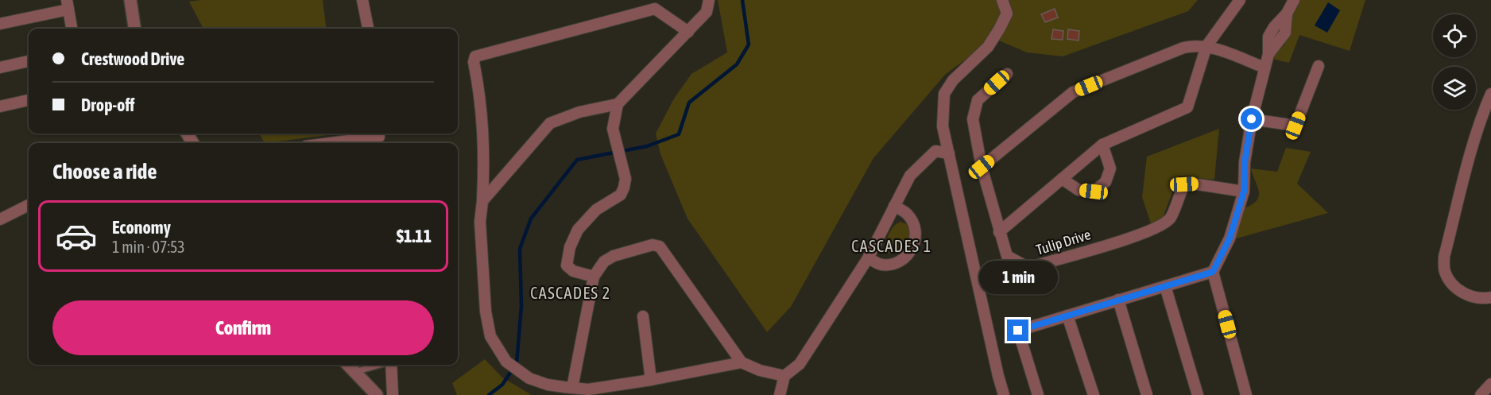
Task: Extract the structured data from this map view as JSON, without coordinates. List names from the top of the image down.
{
  "streets": {
    "street": ["Tulip Drive"]
  },
  "districts": ["CASCADES 1", "CASCADES 2"],
  "page": {
    "banner": ["Crestwood Drive", "Drop-off"],
    "heading": "Choose a ride",
    "list": [
      {
        "name": "Economy",
        "note": "1 min · 07:53",
        "value": "$1.11"
      }
    ],
    "bubble": "1 min",
    "buttons": "Confirm"
  }
}
